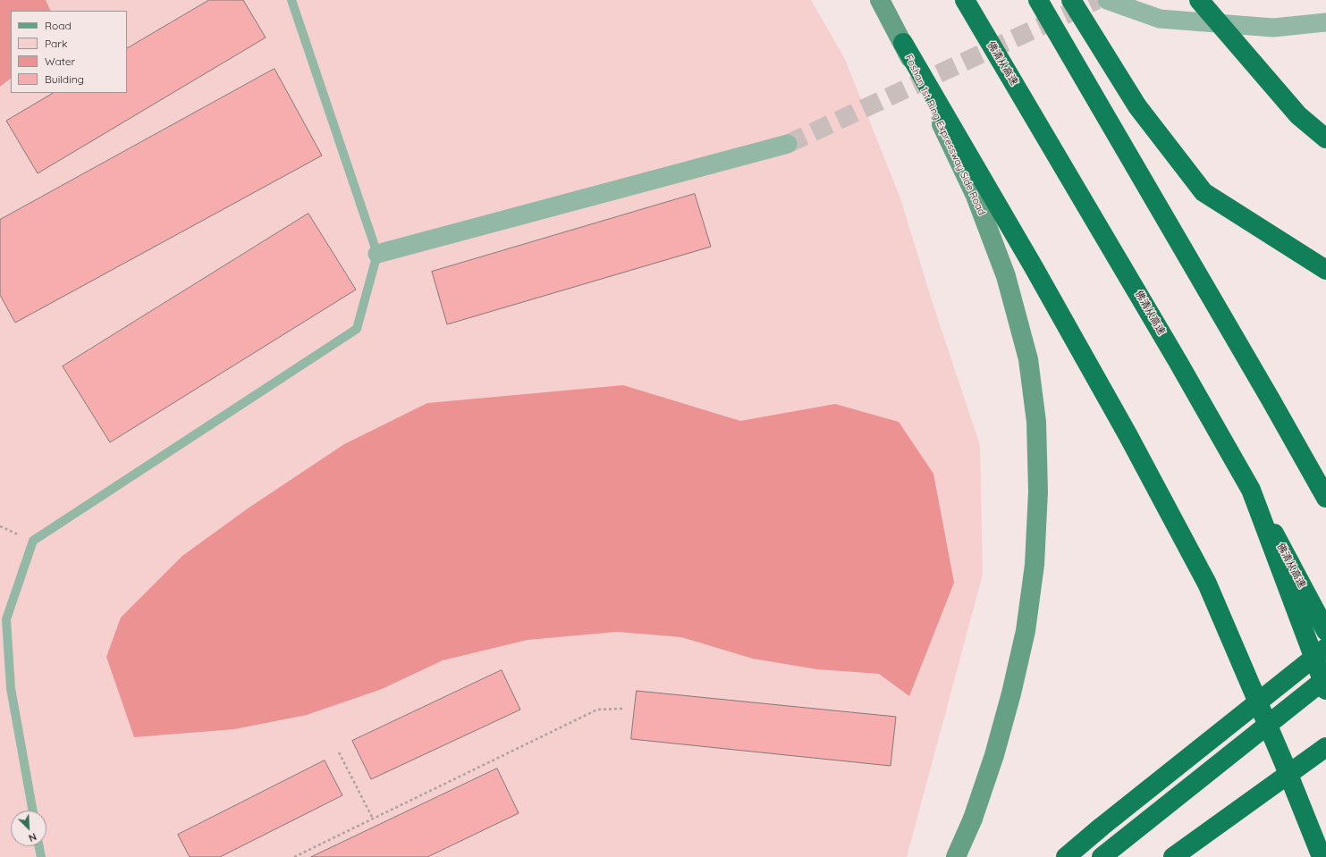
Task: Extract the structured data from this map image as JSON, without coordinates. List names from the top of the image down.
{
  "streets": {
    "highway": ["佛清从高速"],
    "main road": ["Foshan 1st Ring Expressway Side Road"]
  },
  "legend": [
    "Road",
    "Park",
    "Water",
    "Building"
  ],
  "north": "bottom right"
}
